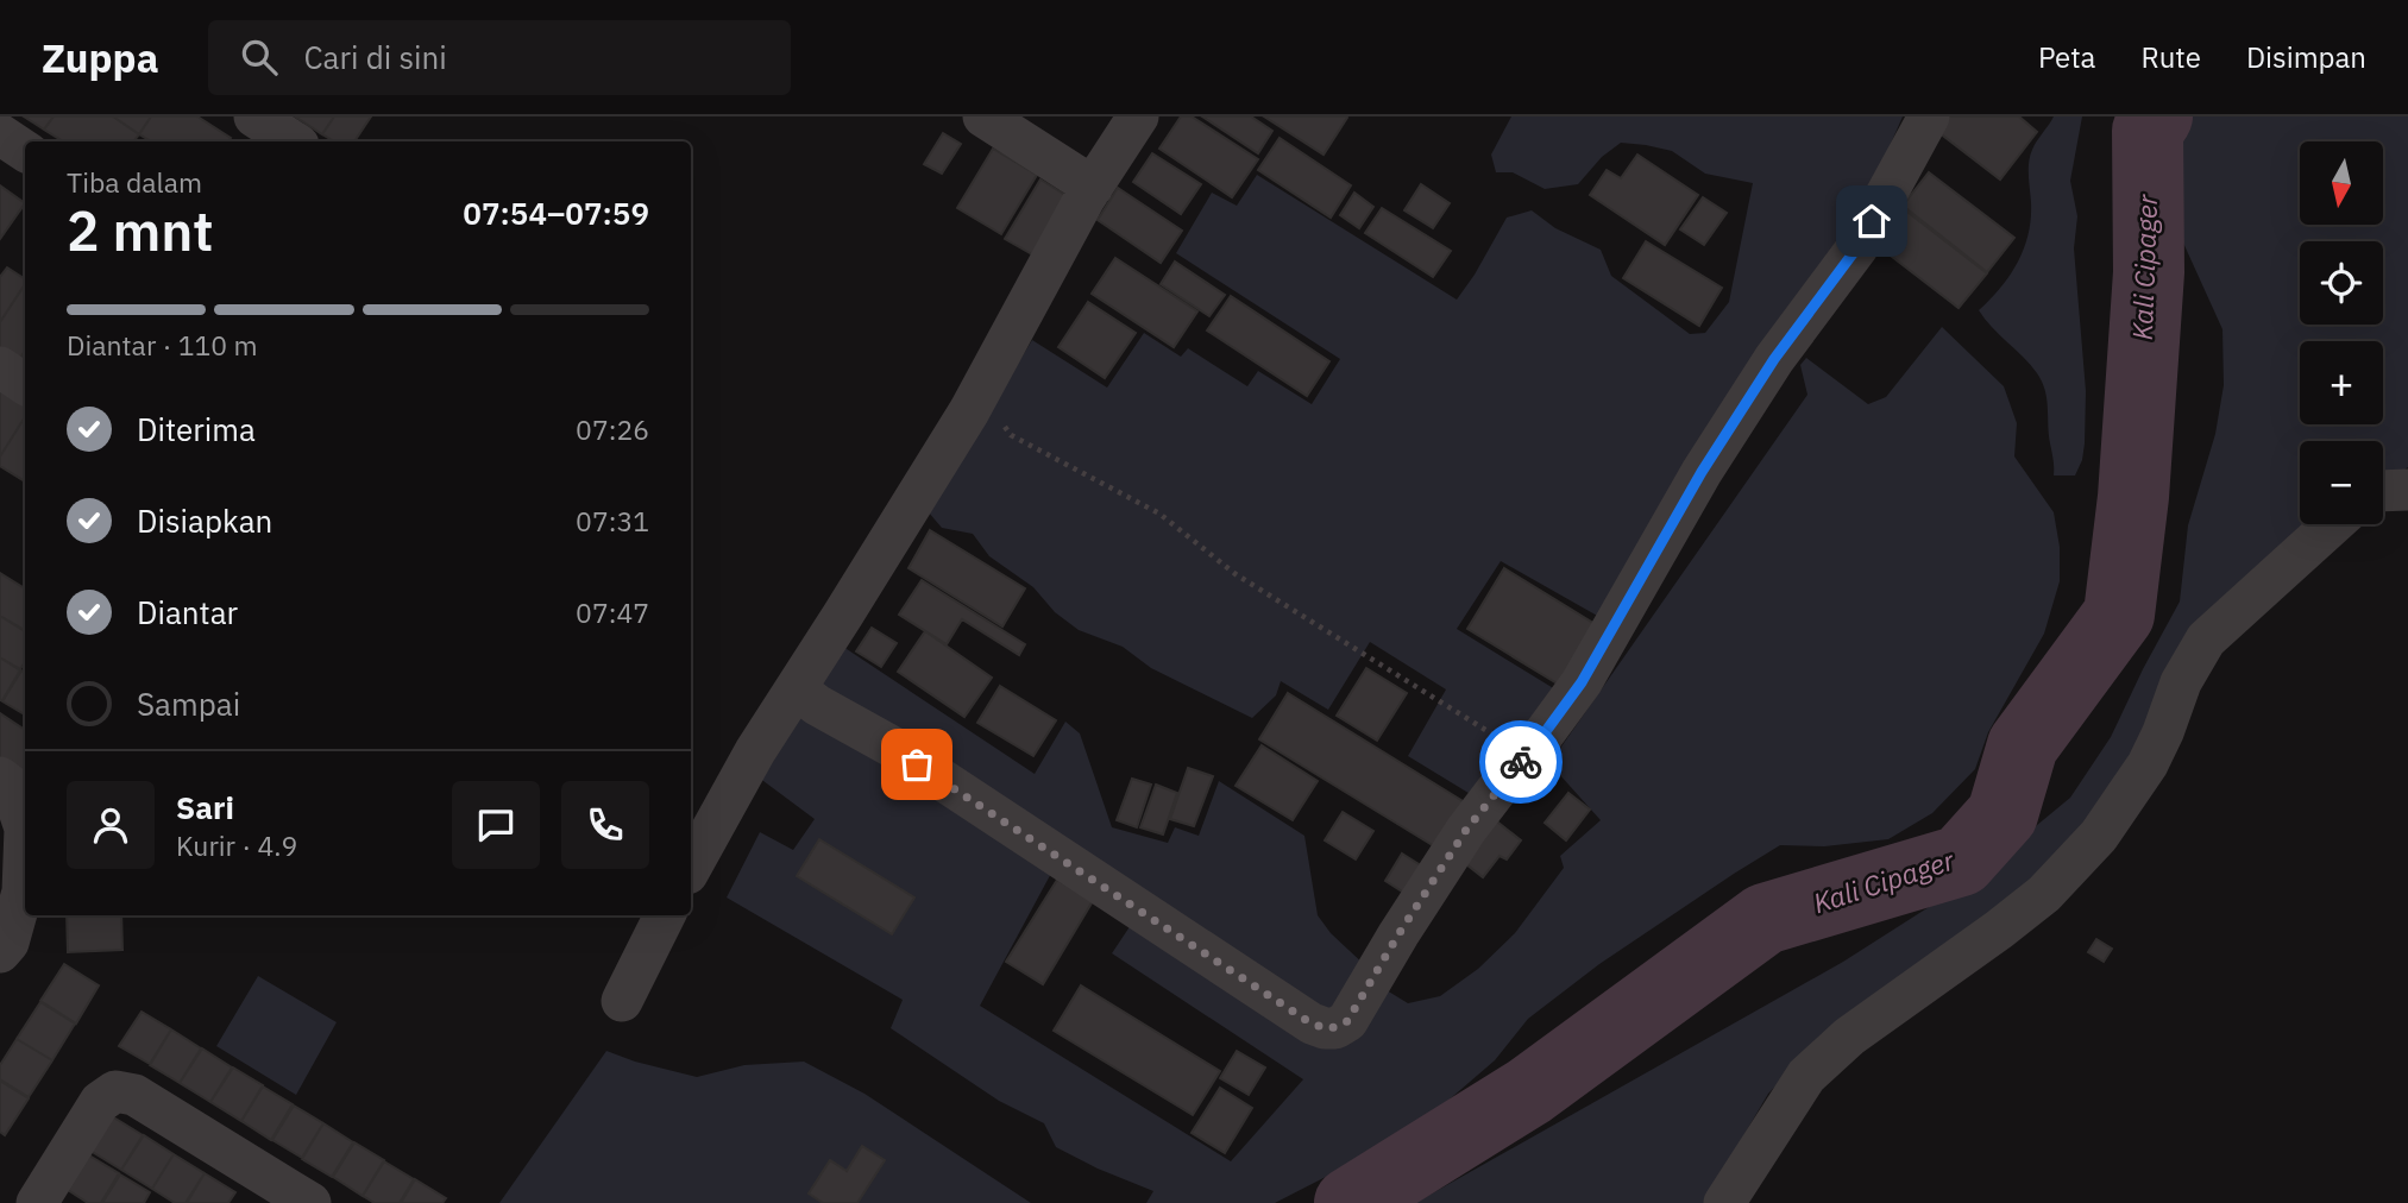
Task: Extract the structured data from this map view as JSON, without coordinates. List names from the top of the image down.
{
  "water": ["Kali Cipager"],
  "north": "bottom",
  "page": {
    "header": "Zuppa",
    "search": "Cari di sini",
    "nav": ["Peta", "Rute", "Disimpan"],
    "map_buttons": ["+", "−"],
    "heading": ["2 mnt", "Tiba dalam", "07:54–07:59"],
    "panel": ["Sari", "Kurir · 4.9"],
    "bar": "Diantar · 110 m",
    "list": [
      ["Diterima", "07:26"],
      ["Disiapkan", "07:31"],
      ["Diantar", "07:47"],
      "Sampai"
    ]
  }
}
